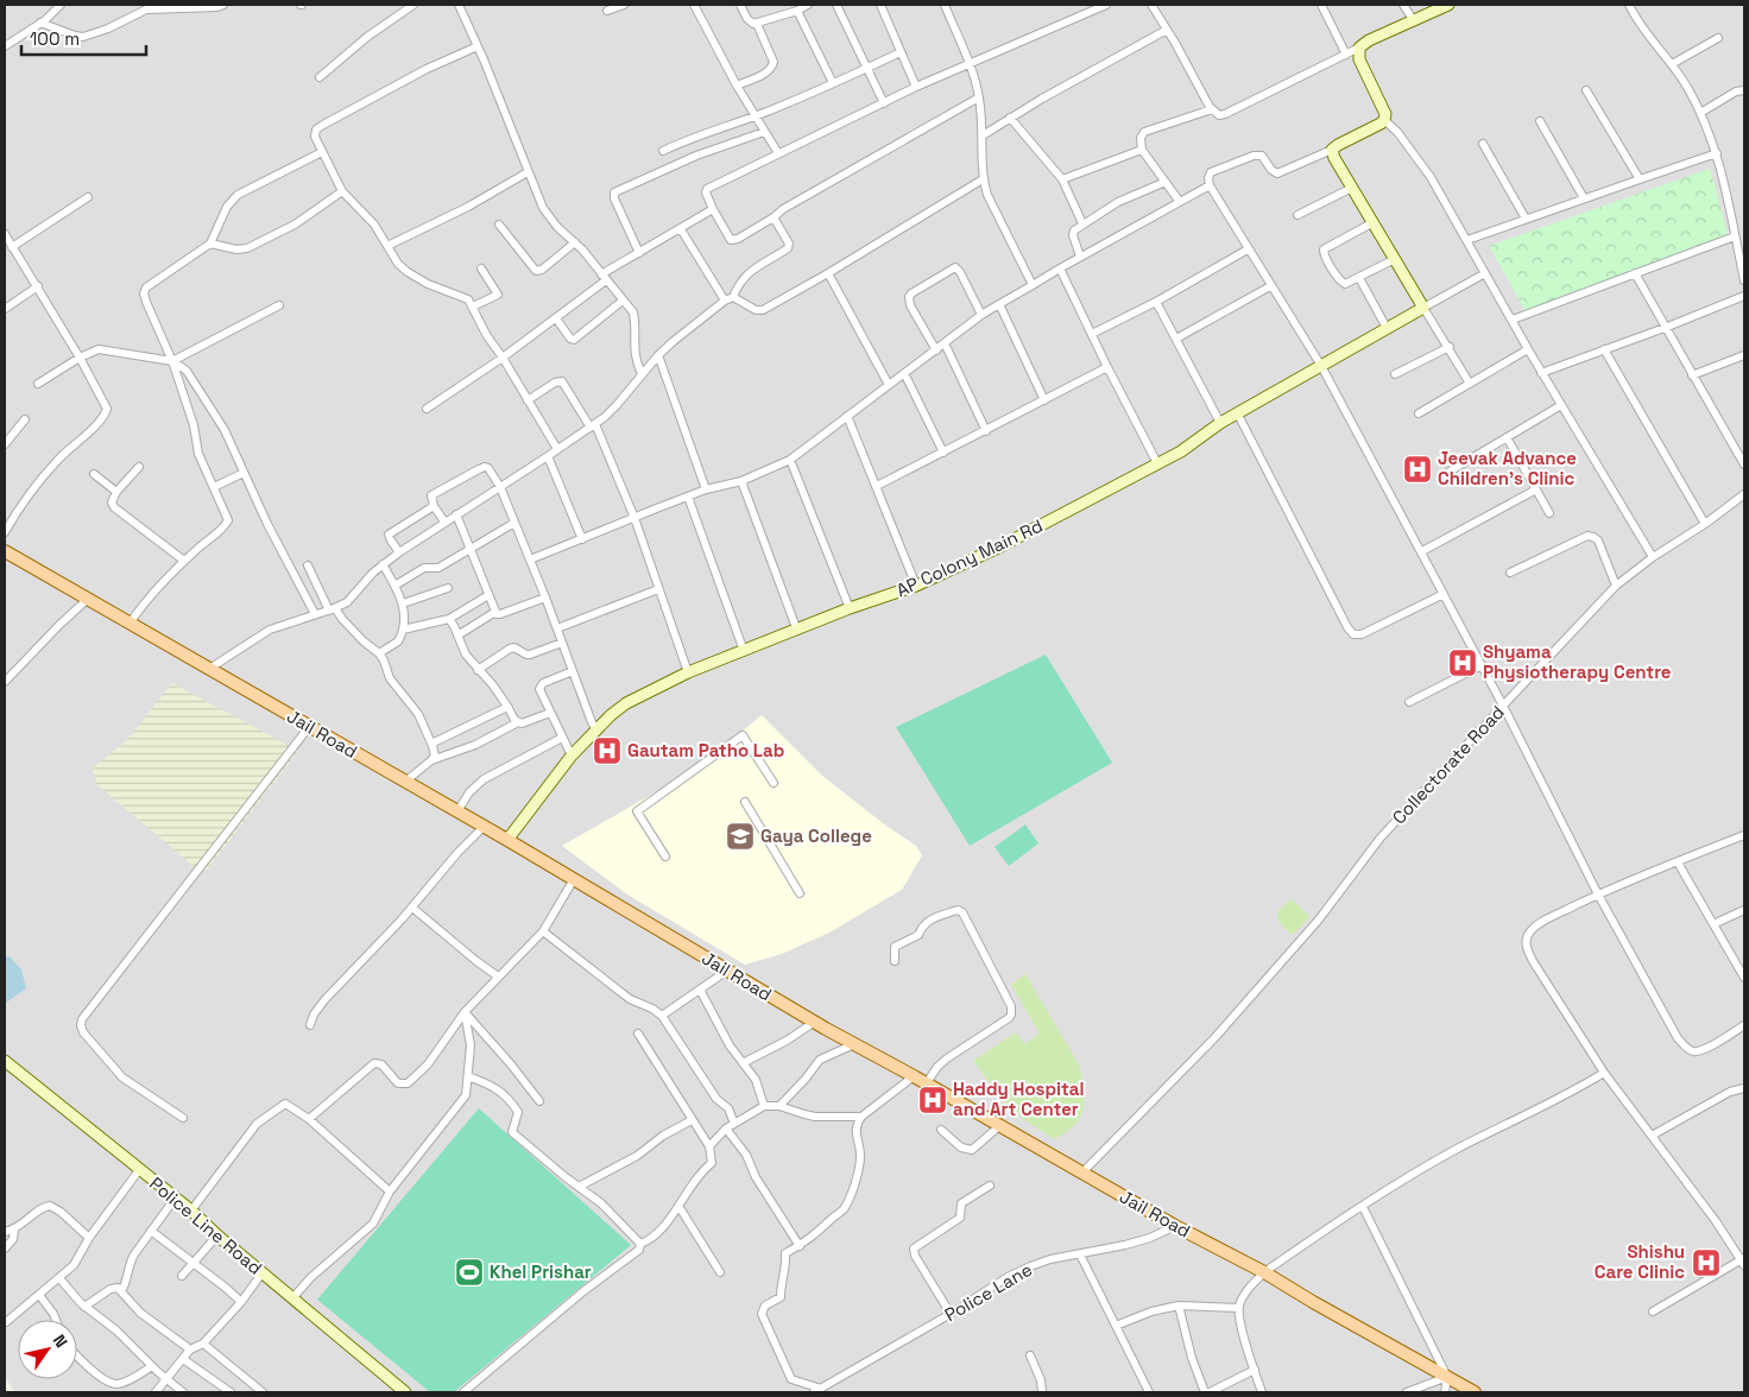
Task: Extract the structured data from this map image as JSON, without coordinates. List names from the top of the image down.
{
  "streets": {
    "main road": ["Jail Road"],
    "street": [
      "AP Colony Main Rd",
      "Collectorate Road",
      "Police Line Road",
      "Police Lane"
    ]
  },
  "crossings": [
    ["AP Colony Main Rd", "Jail Road"],
    ["Jail Road", "Collectorate Road"],
    ["Jail Road", "Police Lane"]
  ],
  "places": {
    "hospital": [
      "Jeevak Advance Children's Clinic",
      "Shyama Physiotherapy Centre",
      "Gautam Patho Lab",
      "Haddy Hospital and Art Center",
      "Shishu Care Clinic"
    ],
    "school or university": ["Gaya College"],
    "sports": ["Khel Prishar"]
  },
  "scale_bar": "100 m",
  "north": "top right"
}
